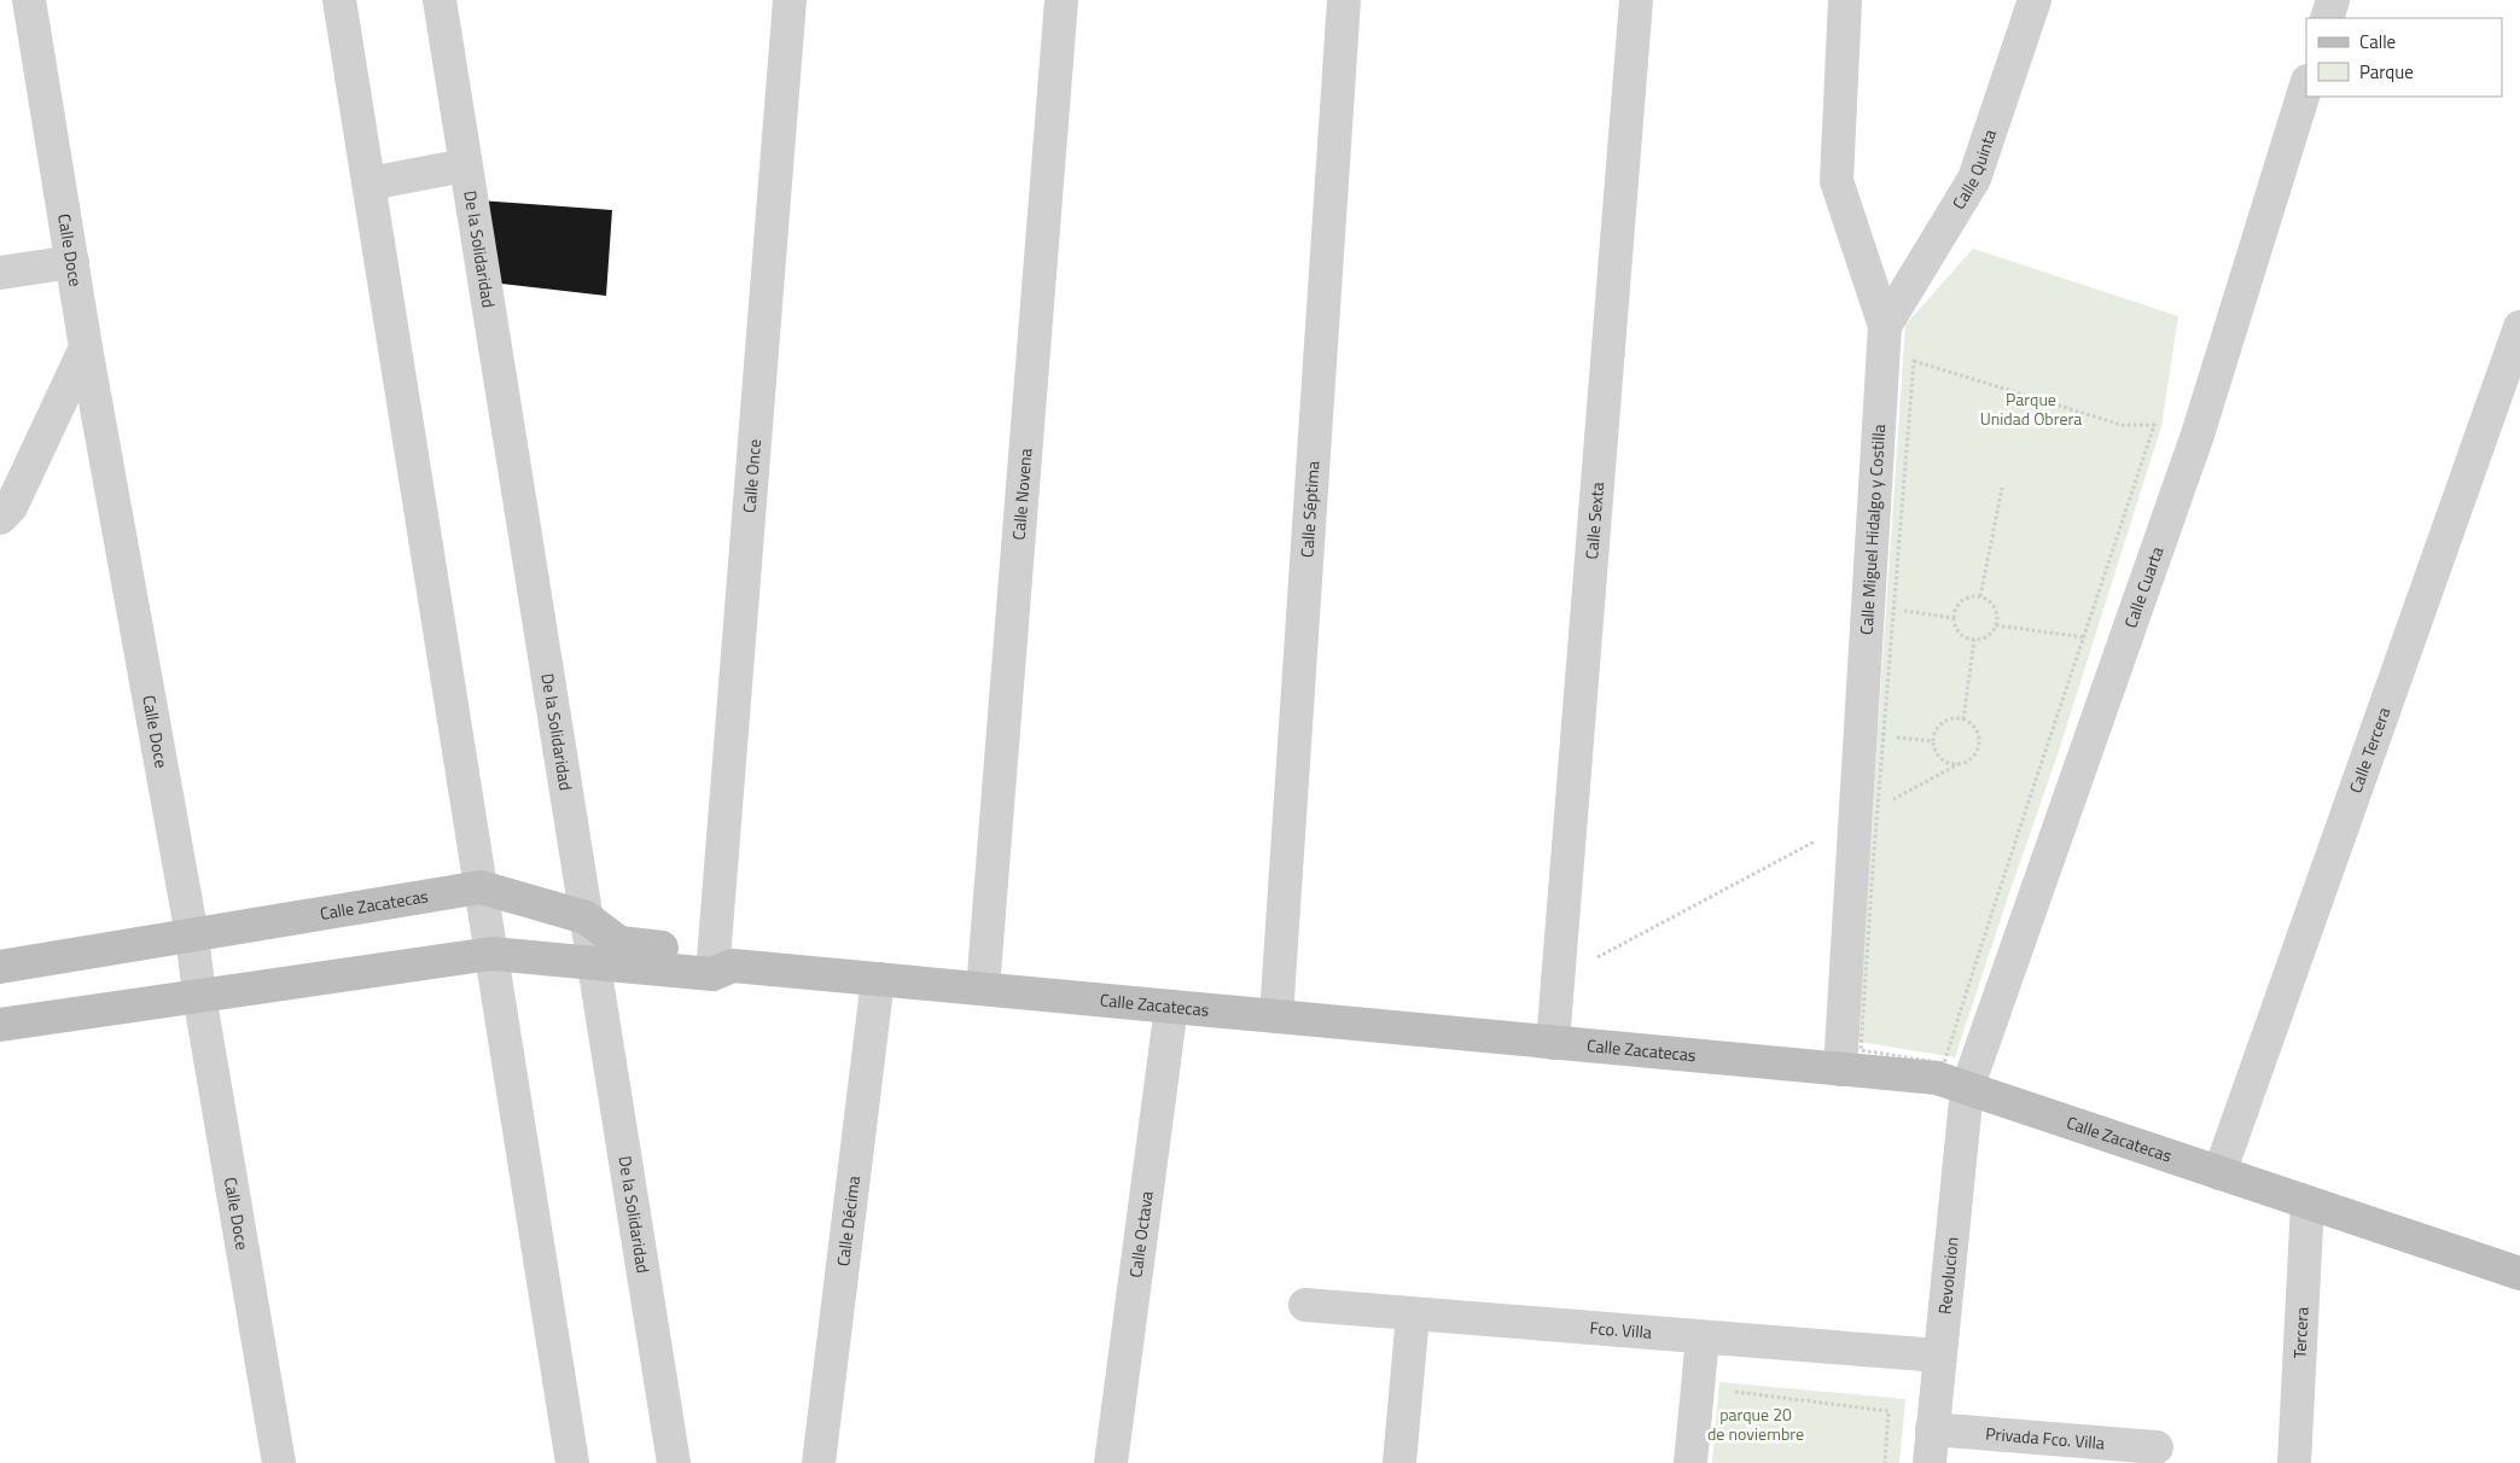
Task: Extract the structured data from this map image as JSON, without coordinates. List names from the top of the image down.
{
  "streets": {
    "street": [
      "Calle Quinta",
      "De la Solidaridad",
      "Calle Doce",
      "Calle Once",
      "Calle Novena",
      "Calle Séptima",
      "Calle Sexta",
      "Calle Miguel Hidalgo y Costilla",
      "Calle Cuarta",
      "Calle Tercera",
      "Calle Zacatecas",
      "Calle Décima",
      "Calle Octava",
      "Revolucion",
      "Fco. Villa",
      "Tercera",
      "Privada Fco. Villa"
    ]
  },
  "crossings": [
    ["Calle Quinta", "Calle Miguel Hidalgo y Costilla"],
    ["De la Solidaridad", "Calle Zacatecas"],
    ["Calle Doce", "Calle Zacatecas"],
    ["Calle Once", "Calle Zacatecas"],
    ["Calle Novena", "Calle Zacatecas"],
    ["Calle Séptima", "Calle Zacatecas"],
    ["Calle Sexta", "Calle Zacatecas"],
    ["Calle Miguel Hidalgo y Costilla", "Calle Zacatecas"],
    ["Calle Cuarta", "Calle Zacatecas"],
    ["Calle Cuarta", "Revolucion"],
    ["Calle Tercera", "Calle Zacatecas"],
    ["Calle Zacatecas", "Calle Décima"],
    ["Calle Zacatecas", "Calle Octava"],
    ["Calle Zacatecas", "Revolucion"],
    ["Calle Zacatecas", "Tercera"],
    ["Revolucion", "Fco. Villa"],
    ["Revolucion", "Privada Fco. Villa"]
  ],
  "parks": ["Parque Unidad Obrera", "parque 20 de noviembre"],
  "legend": ["Calle", "Parque"]
}
